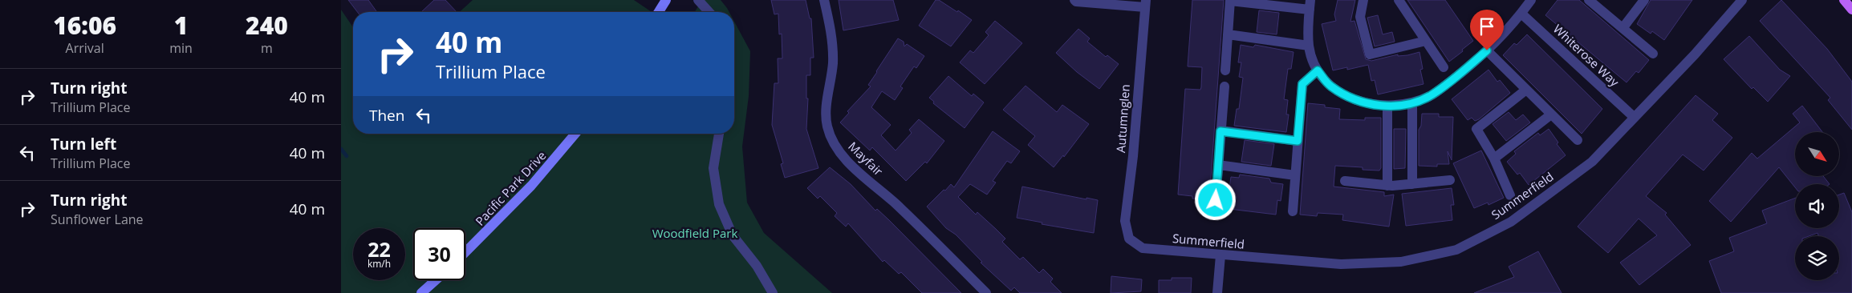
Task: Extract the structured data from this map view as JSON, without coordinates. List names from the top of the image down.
{
  "streets": {
    "main road": ["Pacific Park Drive"],
    "street": [
      "Whiterose Way",
      "Autumnglen",
      "Mayfair",
      "Summerfield"
    ]
  },
  "crossings": [
    ["Whiterose Way", "Summerfield"],
    ["Autumnglen", "Summerfield"]
  ],
  "parks": ["Woodfield Park"],
  "north": "bottom right",
  "page": {
    "eta": [
      "16:06",
      "Arrival",
      "1",
      "min",
      "240",
      "m"
    ],
    "turn": ["40 m", "Trillium Place"],
    "list": [
      {
        "name": "Turn right",
        "note": "Trillium Place",
        "value": "40 m"
      },
      {
        "name": "Turn left",
        "note": "Trillium Place",
        "value": "40 m"
      },
      {
        "name": "Turn right",
        "note": "Sunflower Lane",
        "value": "40 m"
      }
    ],
    "then": "Then",
    "speed": "22 km/h",
    "limit": "30"
  }
}
